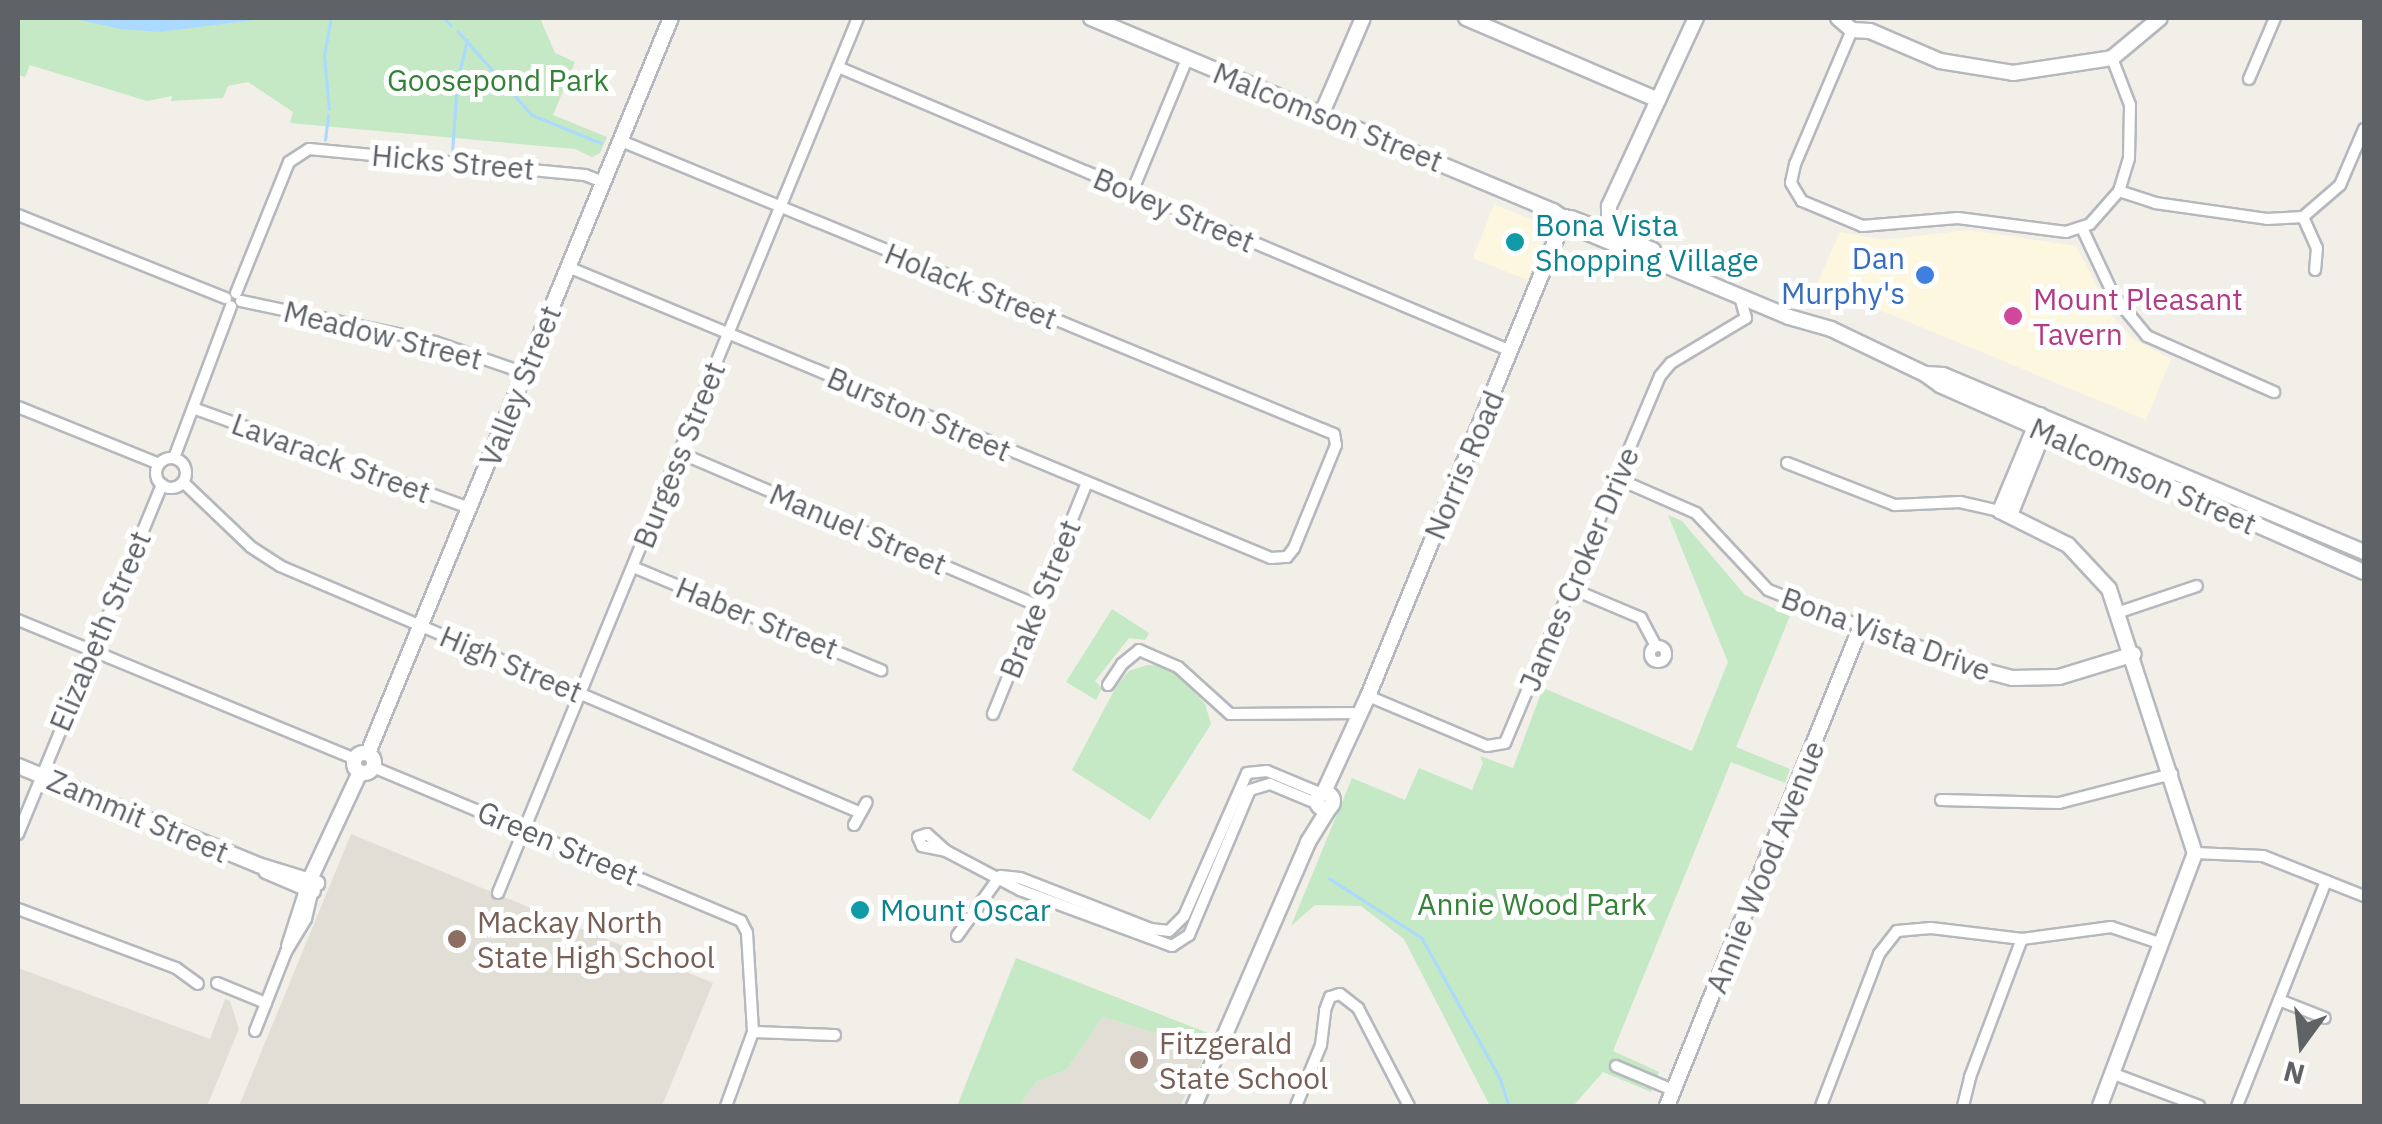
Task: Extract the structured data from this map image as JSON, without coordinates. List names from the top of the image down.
{
  "streets": {
    "street": [
      "Malcomson Street",
      "Hicks Street",
      "Bovey Street",
      "Holack Street",
      "Meadow Street",
      "Valley Street",
      "Burston Street",
      "Burgess Street",
      "Lavarack Street",
      "Norris Road",
      "Manuel Street",
      "James Croker Drive",
      "Brake Street",
      "Haber Street",
      "Elizabeth Street",
      "Bona Vista Drive",
      "High Street",
      "Zammit Street",
      "Green Street",
      "Annie Wood Avenue"
    ]
  },
  "crossings": [
    ["Malcomson Street", "Norris Road"],
    ["Malcomson Street", "James Croker Drive"],
    ["Hicks Street", "Meadow Street"],
    ["Hicks Street", "Valley Street"],
    ["Bovey Street", "Burgess Street"],
    ["Bovey Street", "Norris Road"],
    ["Holack Street", "Valley Street"],
    ["Holack Street", "Burston Street"],
    ["Holack Street", "Burgess Street"],
    ["Meadow Street", "Valley Street"],
    ["Valley Street", "Burston Street"],
    ["Valley Street", "Lavarack Street"],
    ["Valley Street", "High Street"],
    ["Valley Street", "Zammit Street"],
    ["Valley Street", "Green Street"],
    ["Burston Street", "Burgess Street"],
    ["Burston Street", "Brake Street"],
    ["Burgess Street", "Manuel Street"],
    ["Burgess Street", "Haber Street"],
    ["Burgess Street", "High Street"],
    ["Burgess Street", "Green Street"],
    ["Norris Road", "James Croker Drive"],
    ["Manuel Street", "Brake Street"],
    ["James Croker Drive", "Bona Vista Drive"],
    ["Elizabeth Street", "High Street"],
    ["Elizabeth Street", "Zammit Street"],
    ["Elizabeth Street", "Green Street"],
    ["Bona Vista Drive", "Annie Wood Avenue"]
  ],
  "parks": ["Goosepond Park", "Annie Wood Park"],
  "places": [
    "Bona Vista Shopping Village",
    "Dan Murphy's",
    "Mount Pleasant Tavern",
    "Mount Oscar",
    "Mackay North State High School",
    "Fitzgerald State School"
  ],
  "north": "bottom"
}
